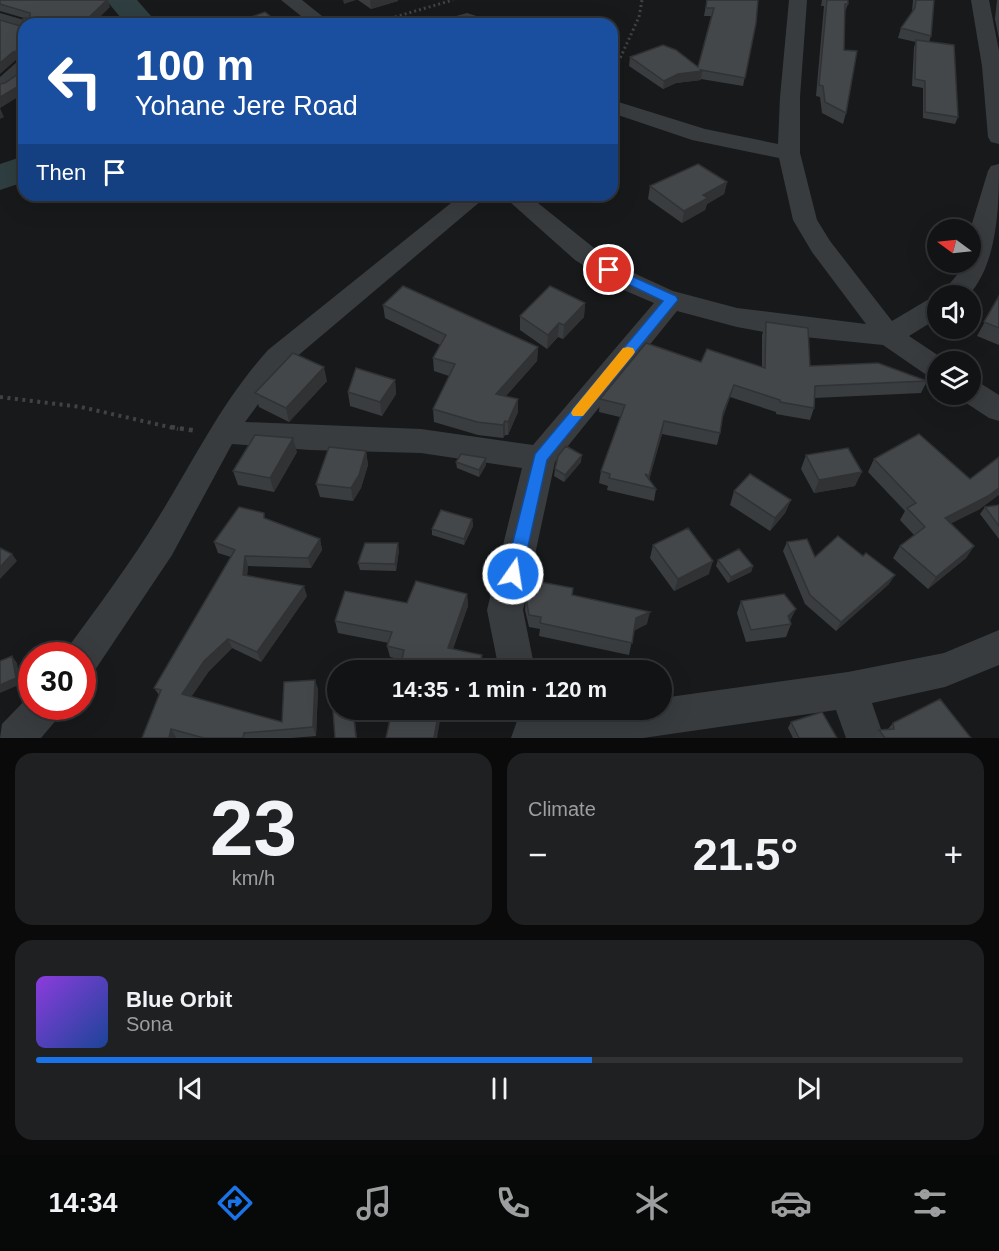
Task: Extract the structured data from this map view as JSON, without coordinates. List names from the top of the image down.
{
  "north": "left",
  "page": {
    "turn": ["100 m", "Yohane Jere Road"],
    "then": "Then",
    "limit": "30",
    "trip": "14:35 · 1 min · 120 m",
    "tile": [
      ["23", "km/h"],
      "Climate"
    ],
    "heat": ["−", "21.5°", "+"],
    "song": ["Blue Orbit", "Sona"],
    "tabs": "14:34"
  }
}
